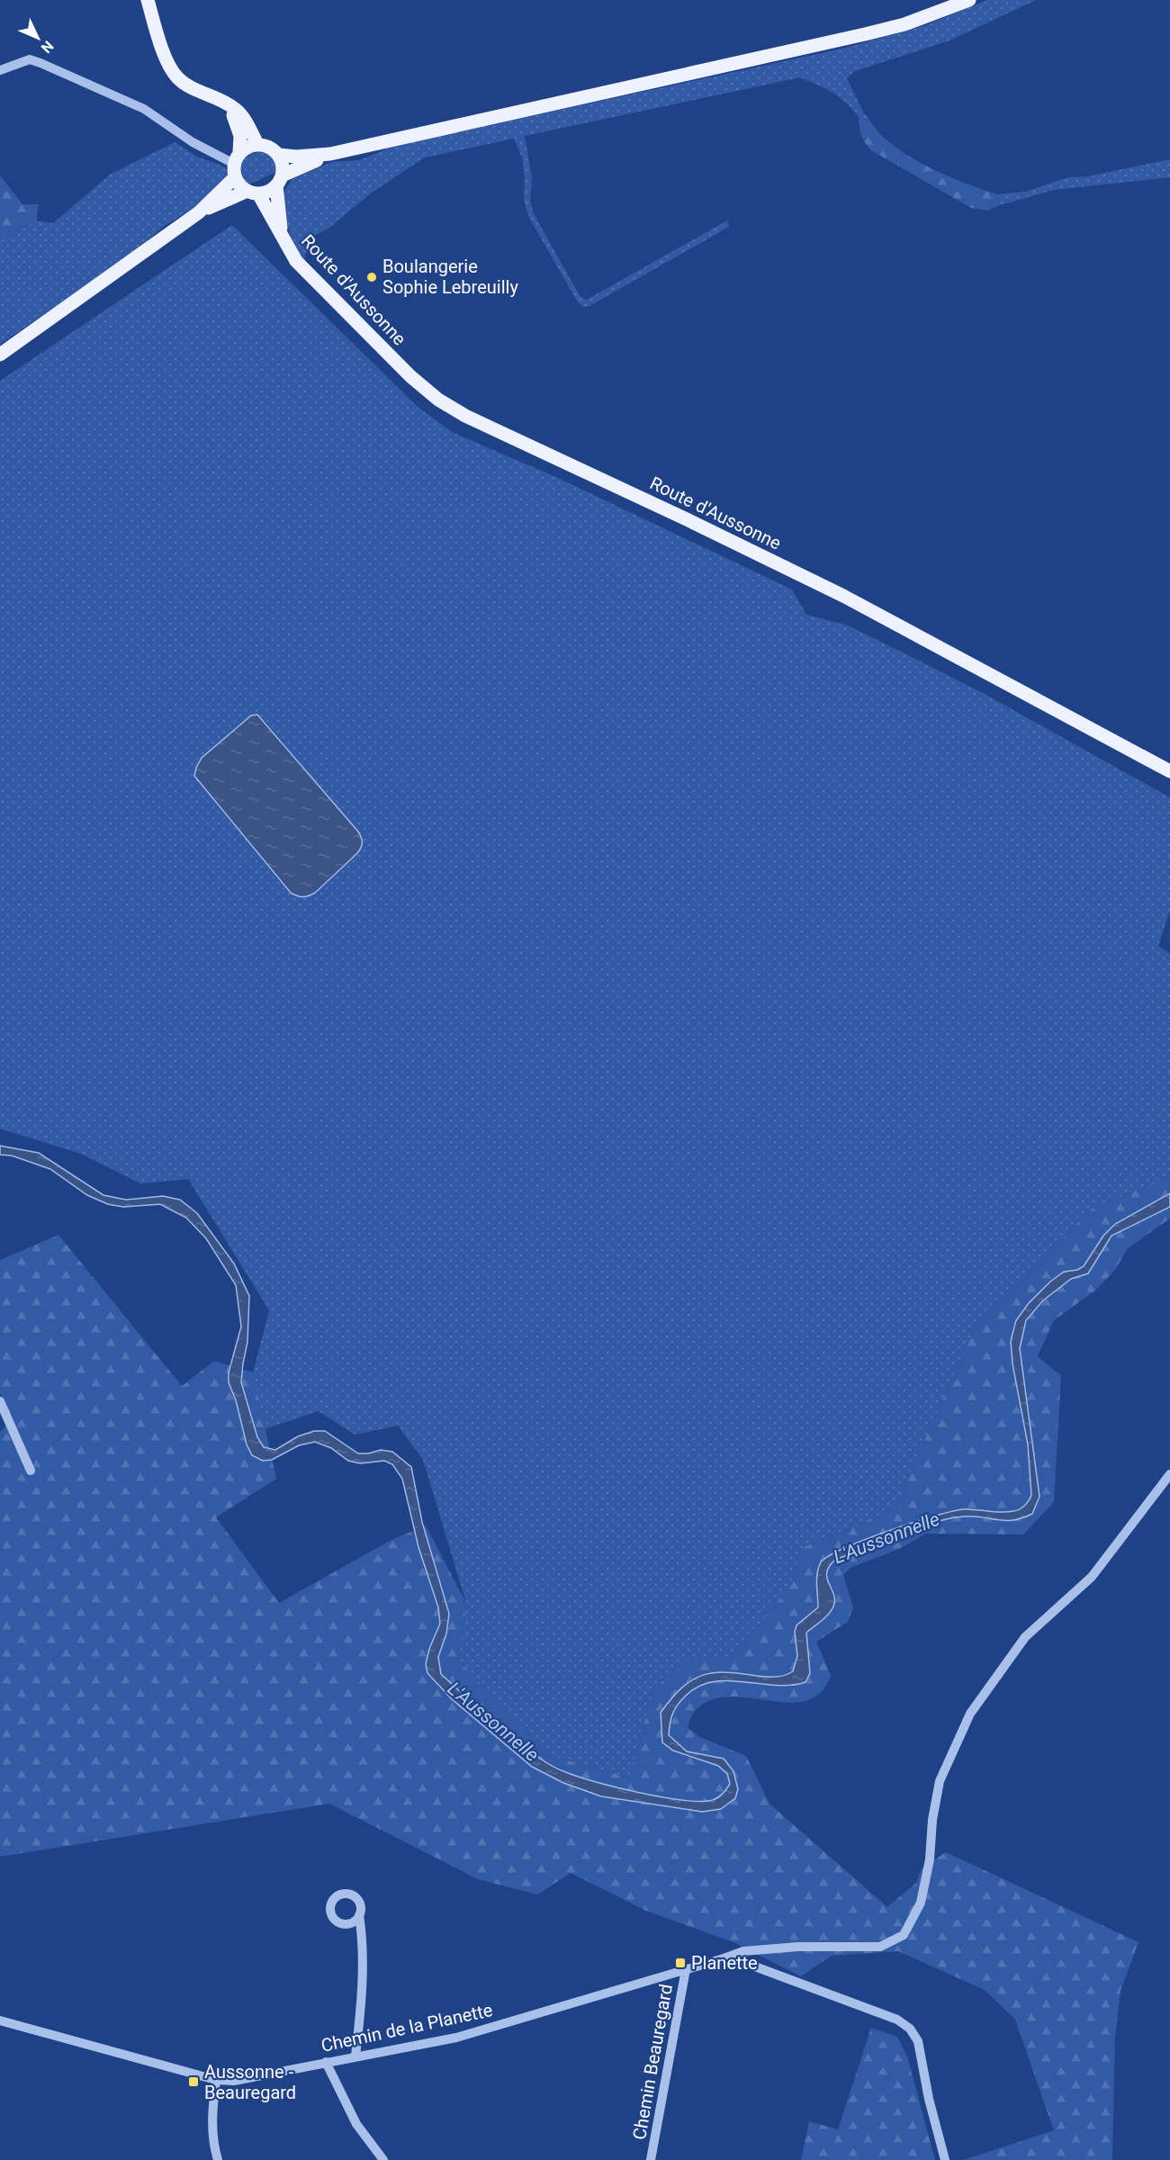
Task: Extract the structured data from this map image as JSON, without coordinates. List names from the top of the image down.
{
  "streets": {
    "main road": ["Route d'Aussonne"],
    "street": ["Chemin de la Planette", "Chemin Beauregard"]
  },
  "crossings": [
    ["Chemin de la Planette", "Chemin Beauregard"]
  ],
  "water": ["L'Aussonnelle"],
  "places": {
    "other": ["Boulangerie Sophie Lebreuilly"],
    "transit": ["Planette", "Aussonne - Beauregard"]
  },
  "north": "bottom right"
}
